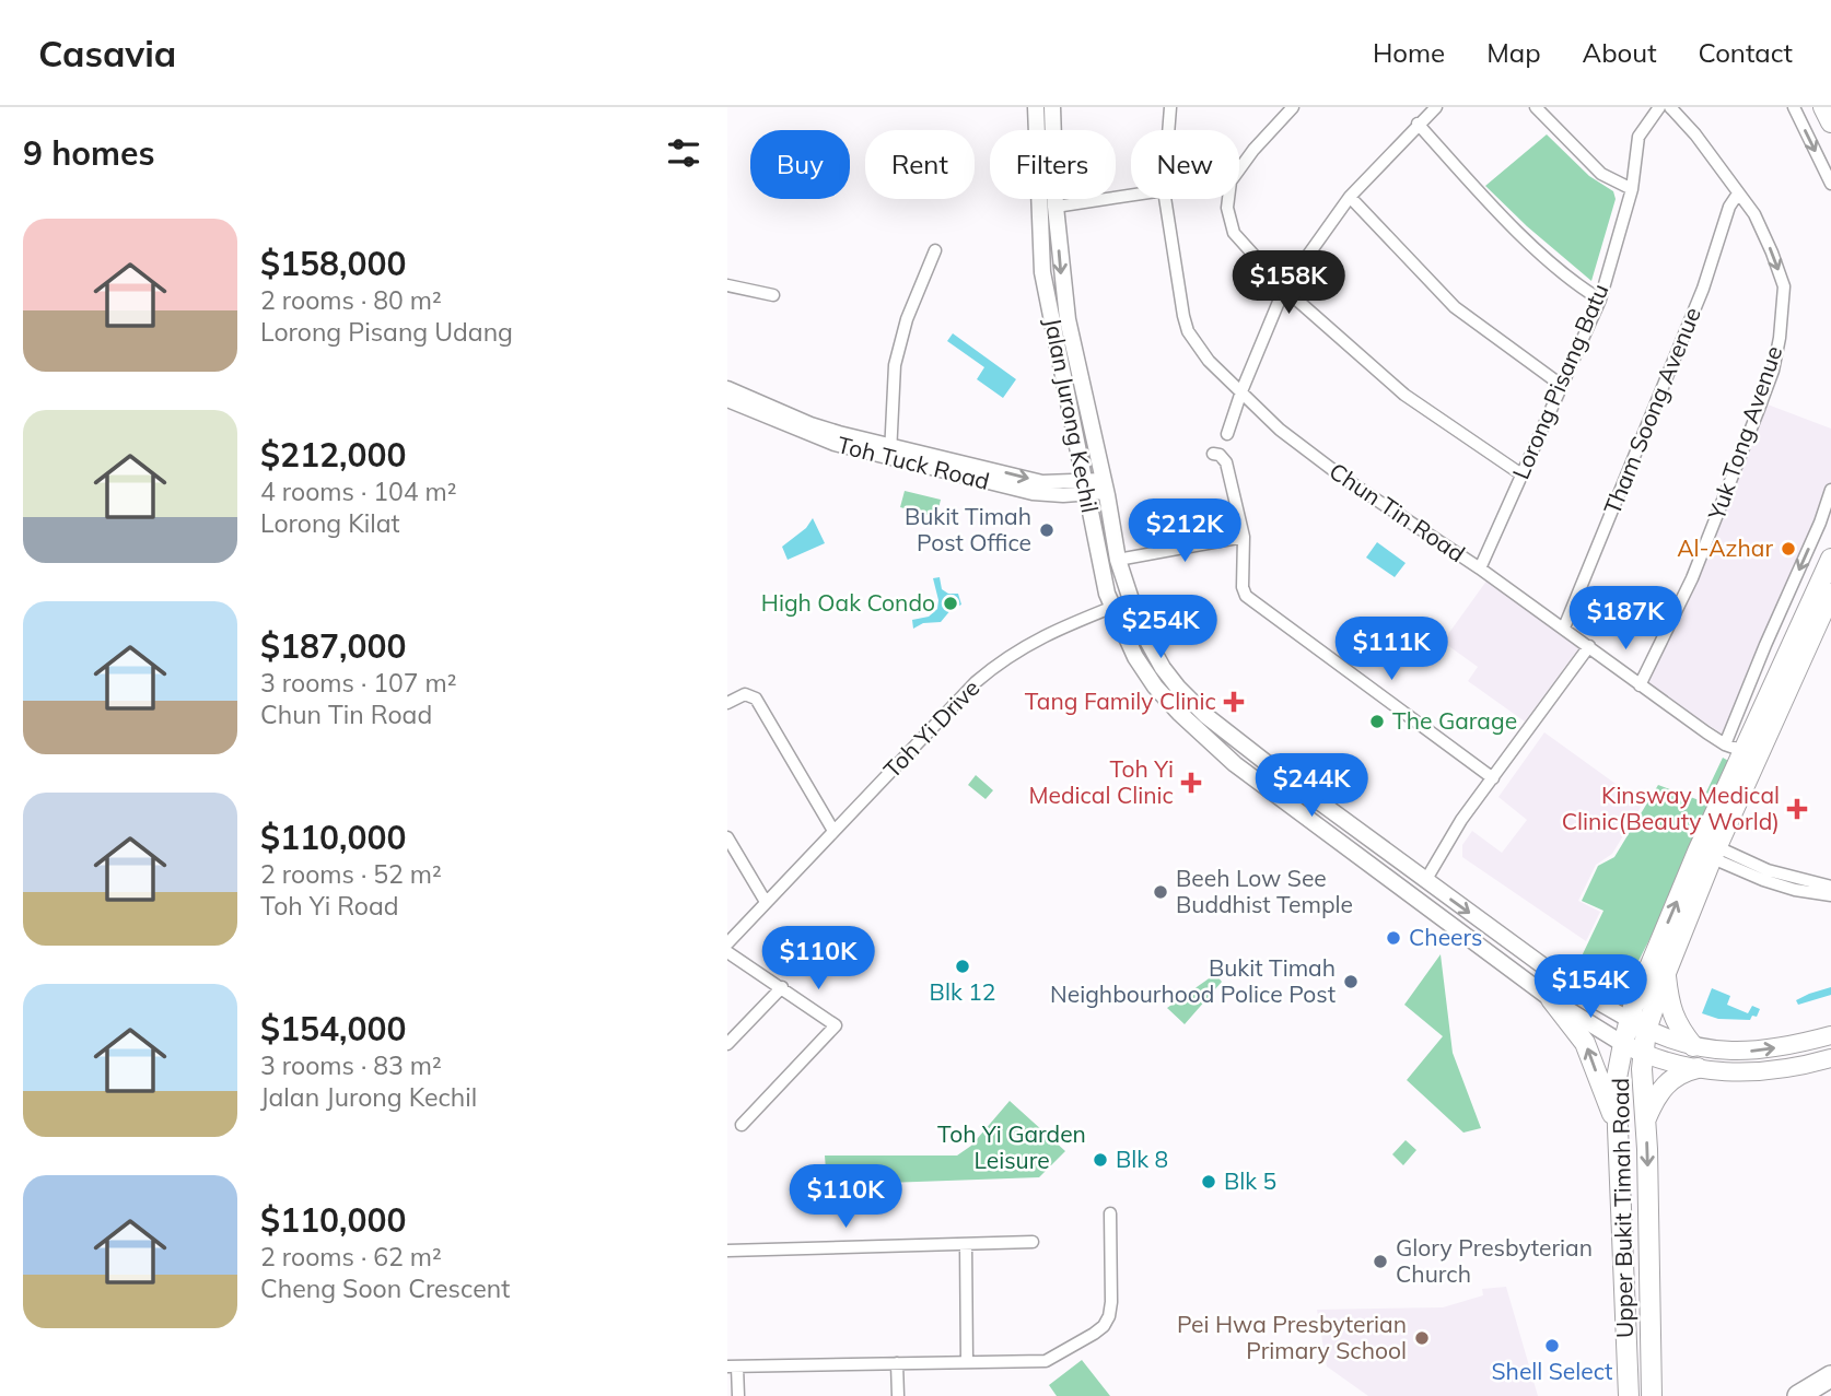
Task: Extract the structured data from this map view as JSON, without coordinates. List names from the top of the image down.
{
  "streets": {
    "highway": ["Upper Bukit Timah Road"],
    "main road": ["Jalan Jurong Kechil"],
    "street": [
      "Lorong Pisang Batu",
      "Tham Soong Avenue",
      "Yuk Tong Avenue",
      "Toh Tuck Road",
      "Chun Tin Road",
      "Toh Yi Drive"
    ]
  },
  "crossings": [
    ["Lorong Pisang Batu", "Chun Tin Road"],
    ["Tham Soong Avenue", "Yuk Tong Avenue"],
    ["Tham Soong Avenue", "Chun Tin Road"],
    ["Jalan Jurong Kechil", "Toh Tuck Road"],
    ["Jalan Jurong Kechil", "Toh Yi Drive"],
    ["Jalan Jurong Kechil", "Upper Bukit Timah Road"],
    ["Yuk Tong Avenue", "Chun Tin Road"],
    ["Chun Tin Road", "Upper Bukit Timah Road"]
  ],
  "parks": ["Toh Yi Garden Leisure"],
  "places": {
    "other": [
      "Bukit Timah Post Office",
      "Al-Azhar",
      "High Oak Condo",
      "The Garage",
      "Beeh Low See Buddhist Temple",
      "Cheers",
      "Blk 12",
      "Bukit Timah Neighbourhood Police Post",
      "Blk 8",
      "Blk 5",
      "Glory Presbyterian Church",
      "Pei Hwa Presbyterian Primary School",
      "Shell Select"
    ],
    "health": ["Tang Family Clinic", "Toh Yi Medical Clinic", "Kinsway Medical Clinic(Beauty World)"]
  },
  "page": {
    "header": "Casavia",
    "nav": [
      "Home",
      "Map",
      "About",
      "Contact"
    ],
    "heading": "9 homes",
    "chip": [
      "Buy",
      "Rent",
      "Filters",
      "New"
    ],
    "list": [
      {
        "name": "$158,000",
        "note": "2 rooms · 80 m² · Lorong Pisang Udang"
      },
      {
        "name": "$212,000",
        "note": "4 rooms · 104 m² · Lorong Kilat"
      },
      {
        "name": "$187,000",
        "note": "3 rooms · 107 m² · Chun Tin Road"
      },
      {
        "name": "$110,000",
        "note": "2 rooms · 52 m² · Toh Yi Road"
      },
      {
        "name": "$154,000",
        "note": "3 rooms · 83 m² · Jalan Jurong Kechil"
      },
      {
        "name": "$110,000",
        "note": "2 rooms · 62 m² · Cheng Soon Crescent"
      }
    ],
    "price": [
      "$158K",
      "$212K",
      "$187K",
      "$254K",
      "$111K",
      "$244K",
      "$110K",
      "$154K",
      "$110K"
    ]
  }
}
